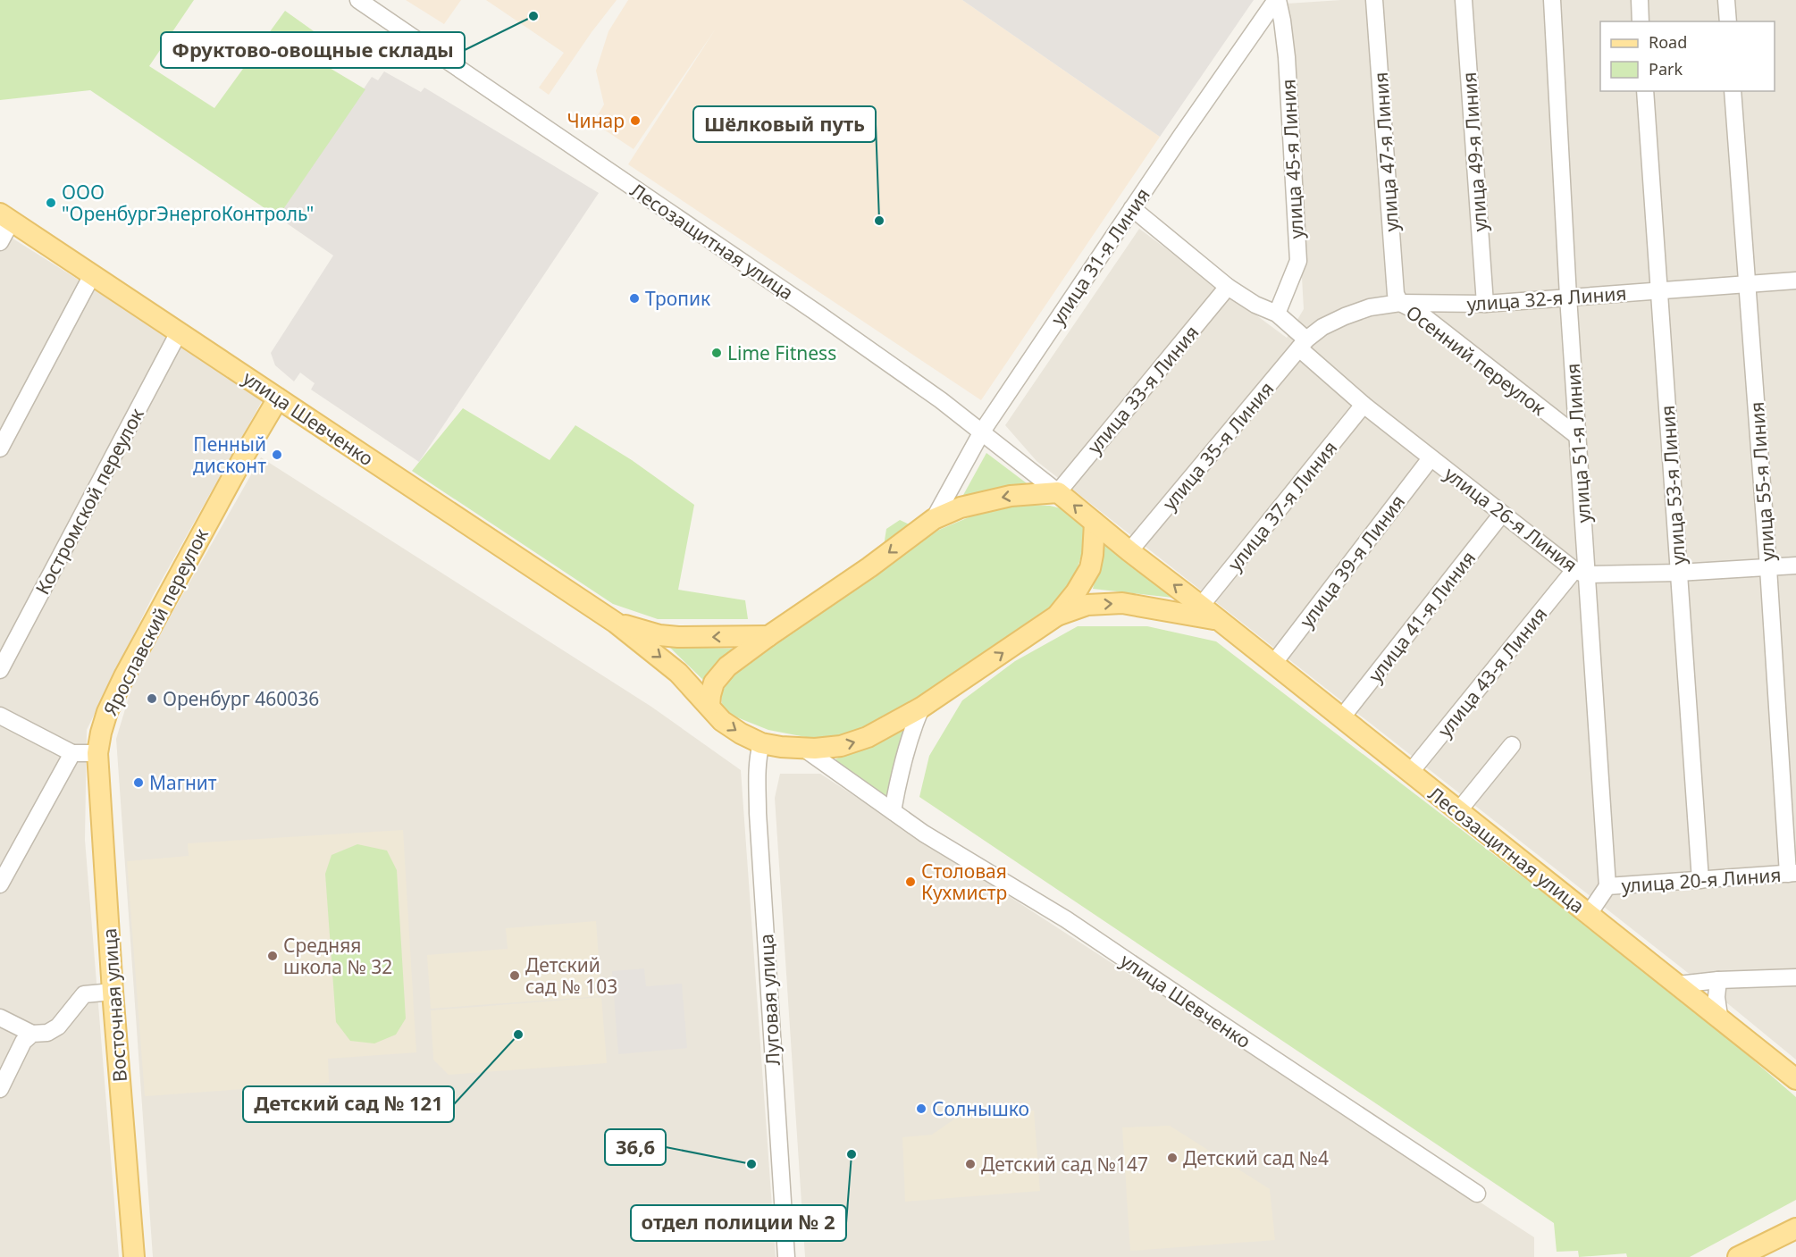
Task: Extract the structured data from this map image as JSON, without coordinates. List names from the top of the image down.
{
  "streets": {
    "main road": [
      "Лесозащитная улица",
      "улица Шевченко",
      "Ярославский переулок",
      "Восточная улица"
    ],
    "street": [
      "улица 47-я Линия",
      "улица 49-я Линия",
      "улица 45-я Линия",
      "улица 31-я Линия",
      "улица 32-я Линия",
      "Осенний переулок",
      "улица 33-я Линия",
      "улица 51-я Линия",
      "улица 35-я Линия",
      "улица 55-я Линия",
      "улица 53-я Линия",
      "Костромской переулок",
      "улица 37-я Линия",
      "улица 26-я Линия",
      "улица 39-я Линия",
      "улица 41-я Линия",
      "улица 43-я Линия",
      "улица 20-я Линия",
      "Луговая улица"
    ]
  },
  "crossings": [
    ["улица 47-я Линия", "улица 32-я Линия"],
    ["улица 47-я Линия", "Осенний переулок"],
    ["улица 49-я Линия", "улица 32-я Линия"],
    ["улица 45-я Линия", "улица 31-я Линия"],
    ["улица 45-я Линия", "улица 26-я Линия"],
    ["Лесозащитная улица", "улица 31-я Линия"],
    ["Лесозащитная улица", "улица 33-я Линия"],
    ["Лесозащитная улица", "улица Шевченко"],
    ["Лесозащитная улица", "улица 35-я Линия"],
    ["Лесозащитная улица", "улица 37-я Линия"],
    ["Лесозащитная улица", "улица 39-я Линия"],
    ["Лесозащитная улица", "улица 41-я Линия"],
    ["Лесозащитная улица", "улица 43-я Линия"],
    ["Лесозащитная улица", "улица 20-я Линия"],
    ["улица 31-я Линия", "улица 26-я Линия"],
    ["улица 32-я Линия", "Осенний переулок"],
    ["улица 32-я Линия", "улица 51-я Линия"],
    ["улица 32-я Линия", "улица 35-я Линия"],
    ["улица 32-я Линия", "улица 55-я Линия"],
    ["улица 32-я Линия", "улица 53-я Линия"],
    ["улица 32-я Линия", "улица 26-я Линия"],
    ["Осенний переулок", "улица 51-я Линия"],
    ["улица 33-я Линия", "улица 26-я Линия"],
    ["улица Шевченко", "Костромской переулок"],
    ["улица Шевченко", "Ярославский переулок"],
    ["улица Шевченко", "Луговая улица"],
    ["улица 51-я Линия", "улица 26-я Линия"],
    ["улица 51-я Линия", "улица 43-я Линия"],
    ["улица 51-я Линия", "улица 20-я Линия"],
    ["улица 35-я Линия", "улица 26-я Линия"],
    ["улица 55-я Линия", "улица 26-я Линия"],
    ["улица 55-я Линия", "улица 20-я Линия"],
    ["улица 53-я Линия", "улица 26-я Линия"],
    ["улица 53-я Линия", "улица 20-я Линия"],
    ["улица 37-я Линия", "улица 26-я Линия"],
    ["улица 26-я Линия", "улица 39-я Линия"],
    ["улица 26-я Линия", "улица 41-я Линия"],
    ["улица 26-я Линия", "улица 43-я Линия"],
    ["Ярославский переулок", "Восточная улица"]
  ],
  "places": [
    "Фруктово-овощные склады",
    "Чинар",
    "ООО \"ОренбургЭнергоКонтроль\"",
    "Шёлковый путь",
    "Тропик",
    "Lime Fitness",
    "Пенный дисконт",
    "Оренбург 460036",
    "Магнит",
    "Столовая Кухмистр",
    "Средняя школа № 32",
    "Детский сад № 103",
    "Детский сад № 121",
    "Солнышко",
    "отдел полиции № 2",
    "Детский сад №4",
    "36,6",
    "Детский сад №147"
  ],
  "legend": ["Road", "Park"]
}
